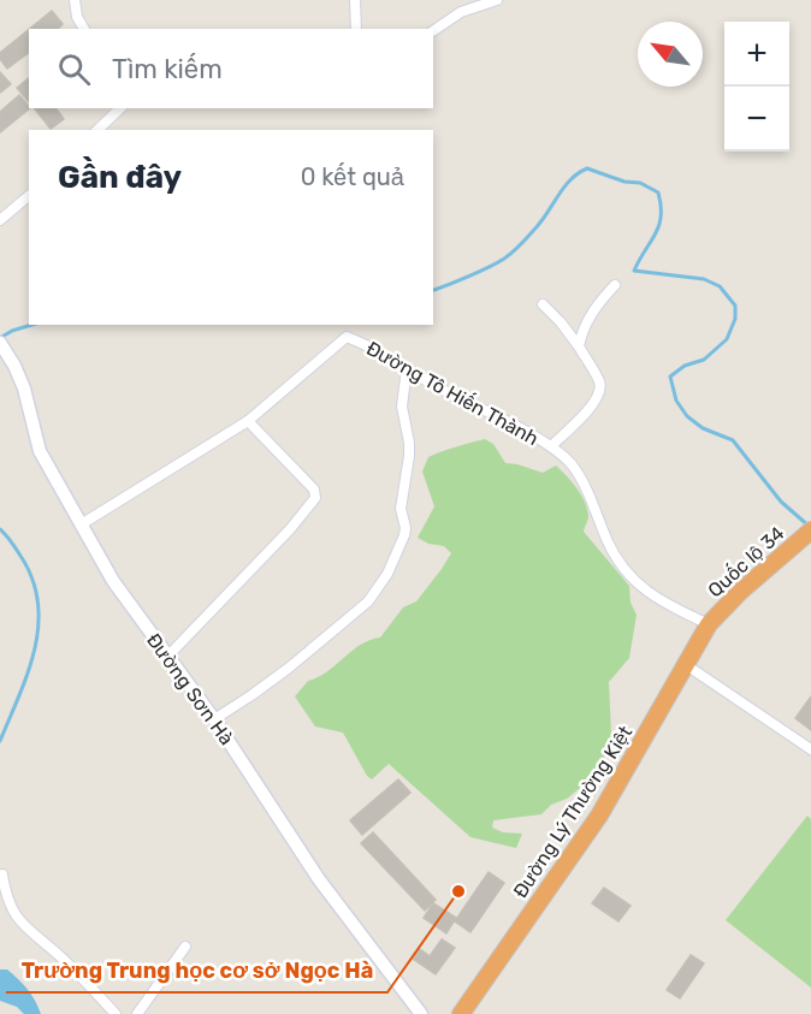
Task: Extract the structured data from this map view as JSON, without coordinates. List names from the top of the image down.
{
  "streets": {
    "highway": ["Quốc lộ 34", "Đường Lý Thường Kiệt"],
    "street": ["Đường Tô Hiến Thành", "Đường Sơn Hà"]
  },
  "crossings": [
    ["Đường Tô Hiến Thành", "Quốc lộ 34"],
    ["Đường Tô Hiến Thành", "Đường Sơn Hà"],
    ["Đường Tô Hiến Thành", "Đường Lý Thường Kiệt"],
    ["Quốc lộ 34", "Đường Lý Thường Kiệt"]
  ],
  "places": ["Trường Trung học cơ sở Ngọc Hà"],
  "north": "top left",
  "page": {
    "map_buttons": ["+", "−"],
    "search": "Tìm kiếm",
    "heading": ["Gần đây", "0 kết quả"]
  }
}
